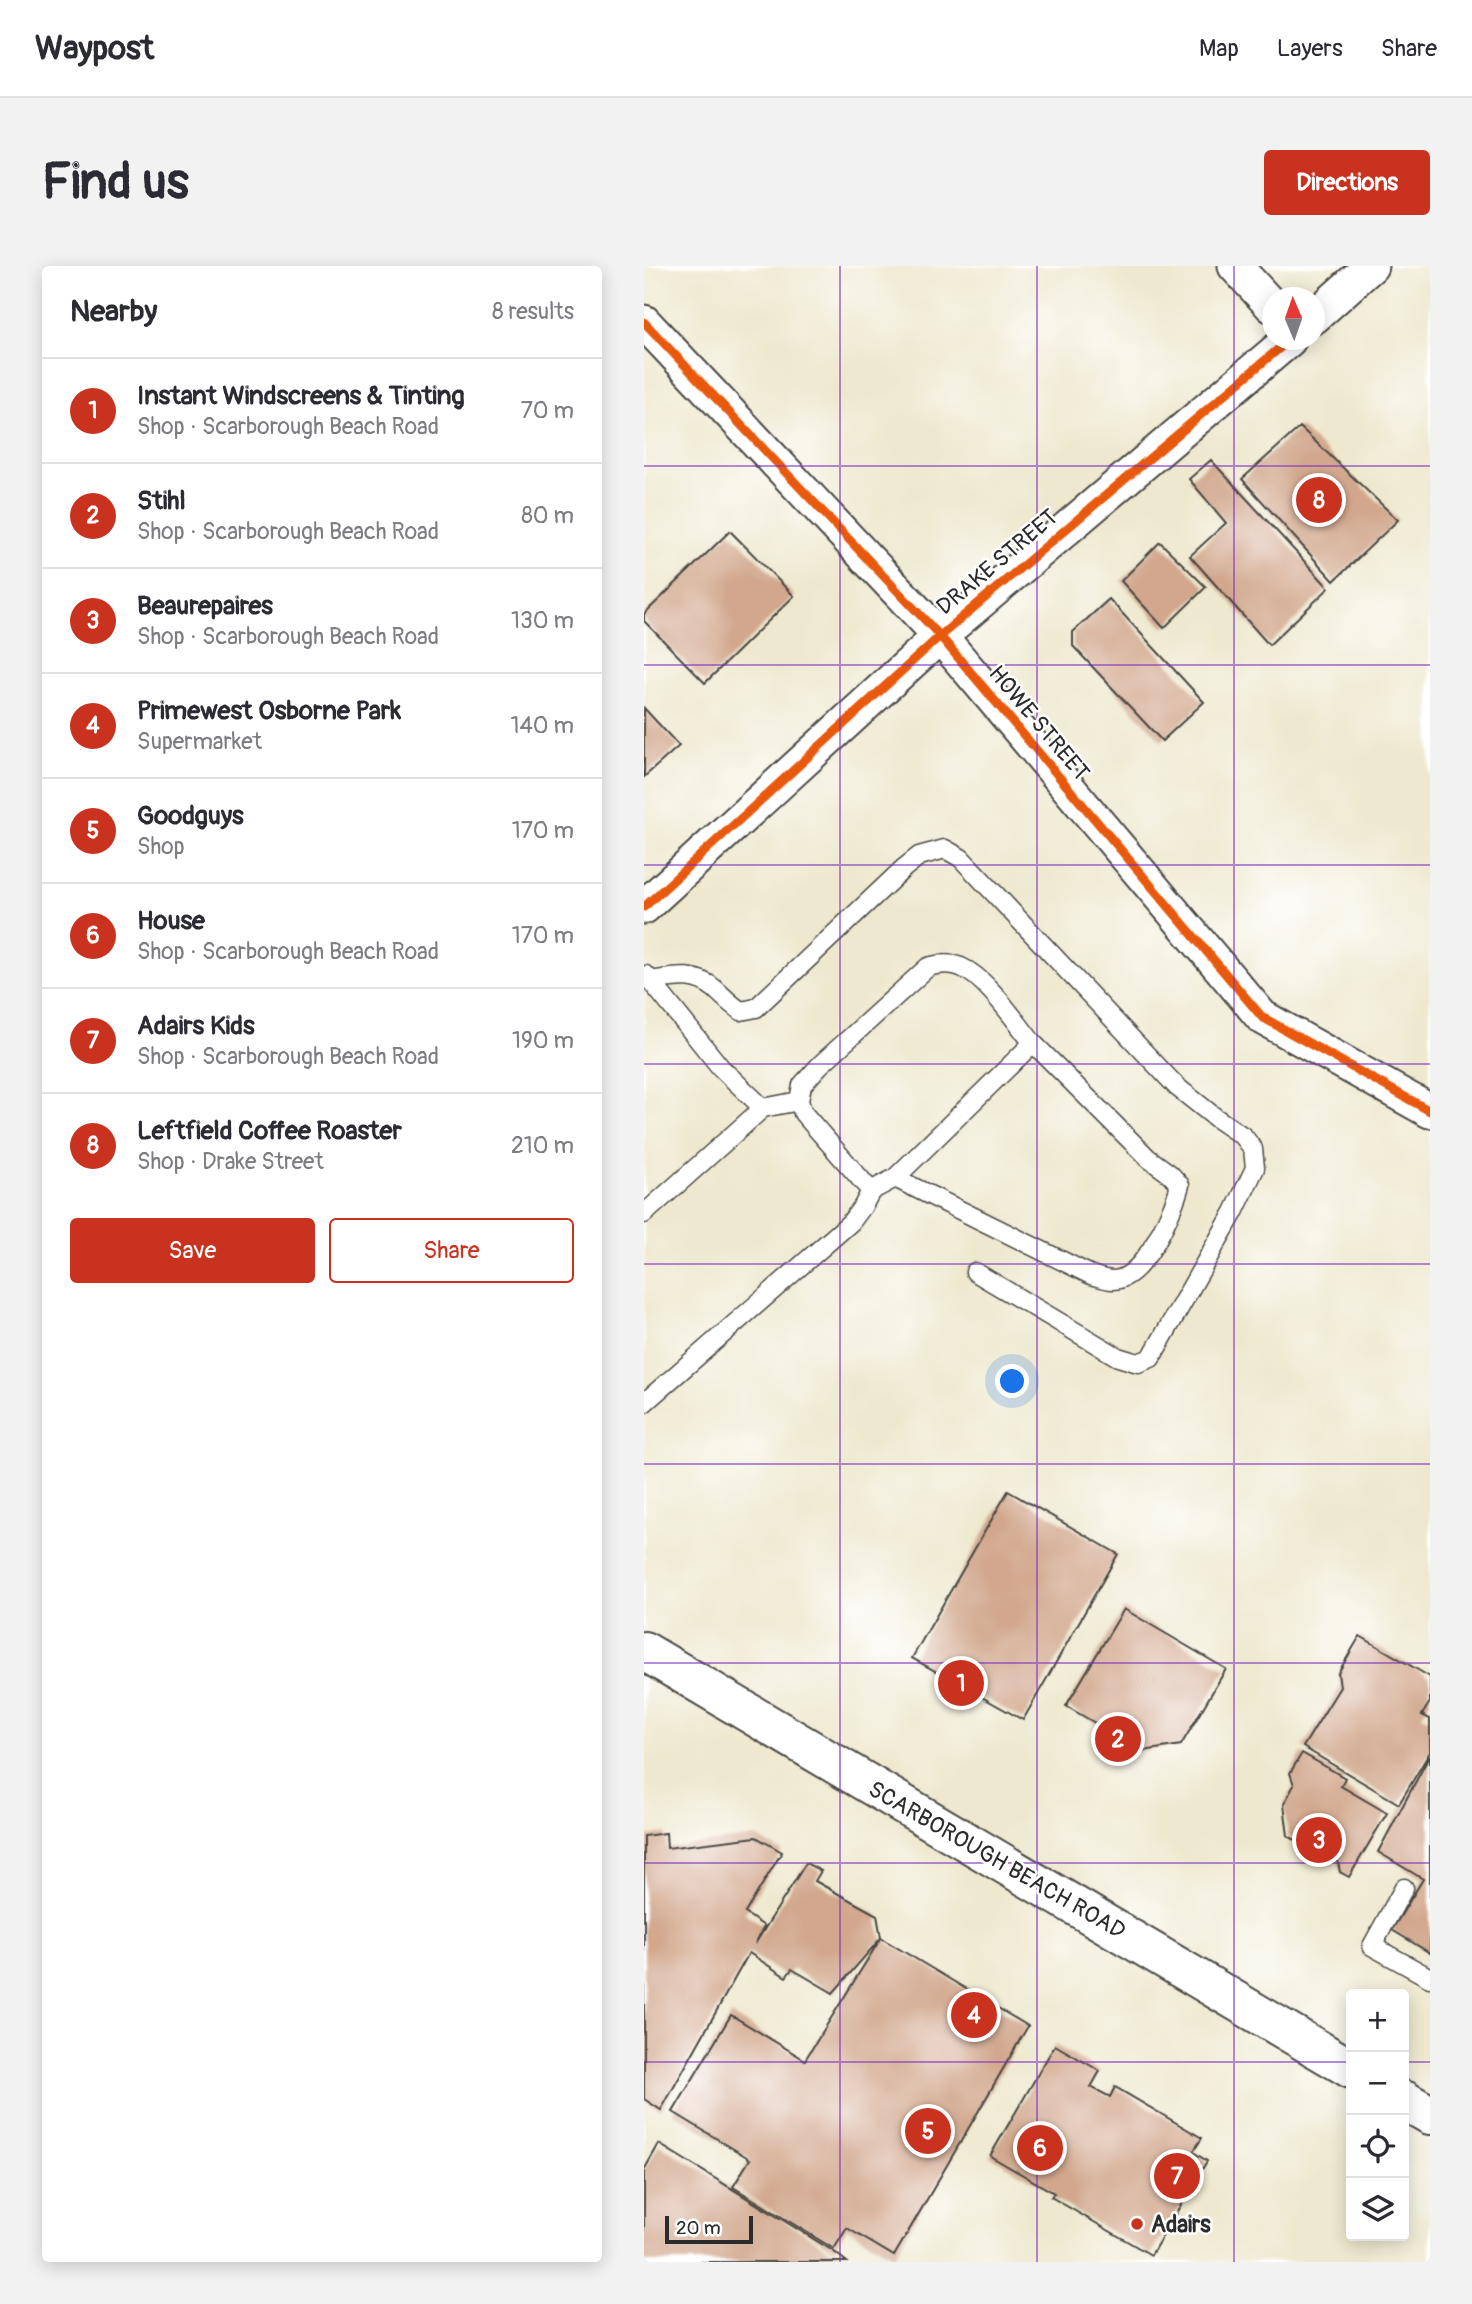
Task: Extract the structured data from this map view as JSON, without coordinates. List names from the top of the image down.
{
  "streets": {
    "main road": ["SCARBOROUGH BEACH ROAD"],
    "street": ["DRAKE STREET", "HOWE STREET"]
  },
  "crossings": [
    ["DRAKE STREET", "HOWE STREET"]
  ],
  "places": ["Adairs"],
  "scale_bar": "20 m",
  "north": "top",
  "page": {
    "header": "Waypost",
    "nav": ["Map", "Layers", "Share"],
    "buttons": [
      "Directions",
      ["Save", "Share"]
    ],
    "title": "Find us",
    "heading": ["Nearby", "8 results"],
    "list": [
      {
        "mark": "1",
        "name": "Instant Windscreens & Tinting",
        "note": "Shop · Scarborough Beach Road",
        "value": "70 m"
      },
      {
        "mark": "2",
        "name": "Stihl",
        "note": "Shop · Scarborough Beach Road",
        "value": "80 m"
      },
      {
        "mark": "3",
        "name": "Beaurepaires",
        "note": "Shop · Scarborough Beach Road",
        "value": "130 m"
      },
      {
        "mark": "4",
        "name": "Primewest Osborne Park",
        "note": "Supermarket",
        "value": "140 m"
      },
      {
        "mark": "5",
        "name": "Goodguys",
        "note": "Shop",
        "value": "170 m"
      },
      {
        "mark": "6",
        "name": "House",
        "note": "Shop · Scarborough Beach Road",
        "value": "170 m"
      },
      {
        "mark": "7",
        "name": "Adairs Kids",
        "note": "Shop · Scarborough Beach Road",
        "value": "190 m"
      },
      {
        "mark": "8",
        "name": "Leftfield Coffee Roaster",
        "note": "Shop · Drake Street",
        "value": "210 m"
      }
    ],
    "pins": [
      "8",
      "1",
      "2",
      "3",
      "4",
      "5",
      "6",
      "7"
    ],
    "map_buttons": ["+", "−"],
    "scale": "20 m"
  }
}
